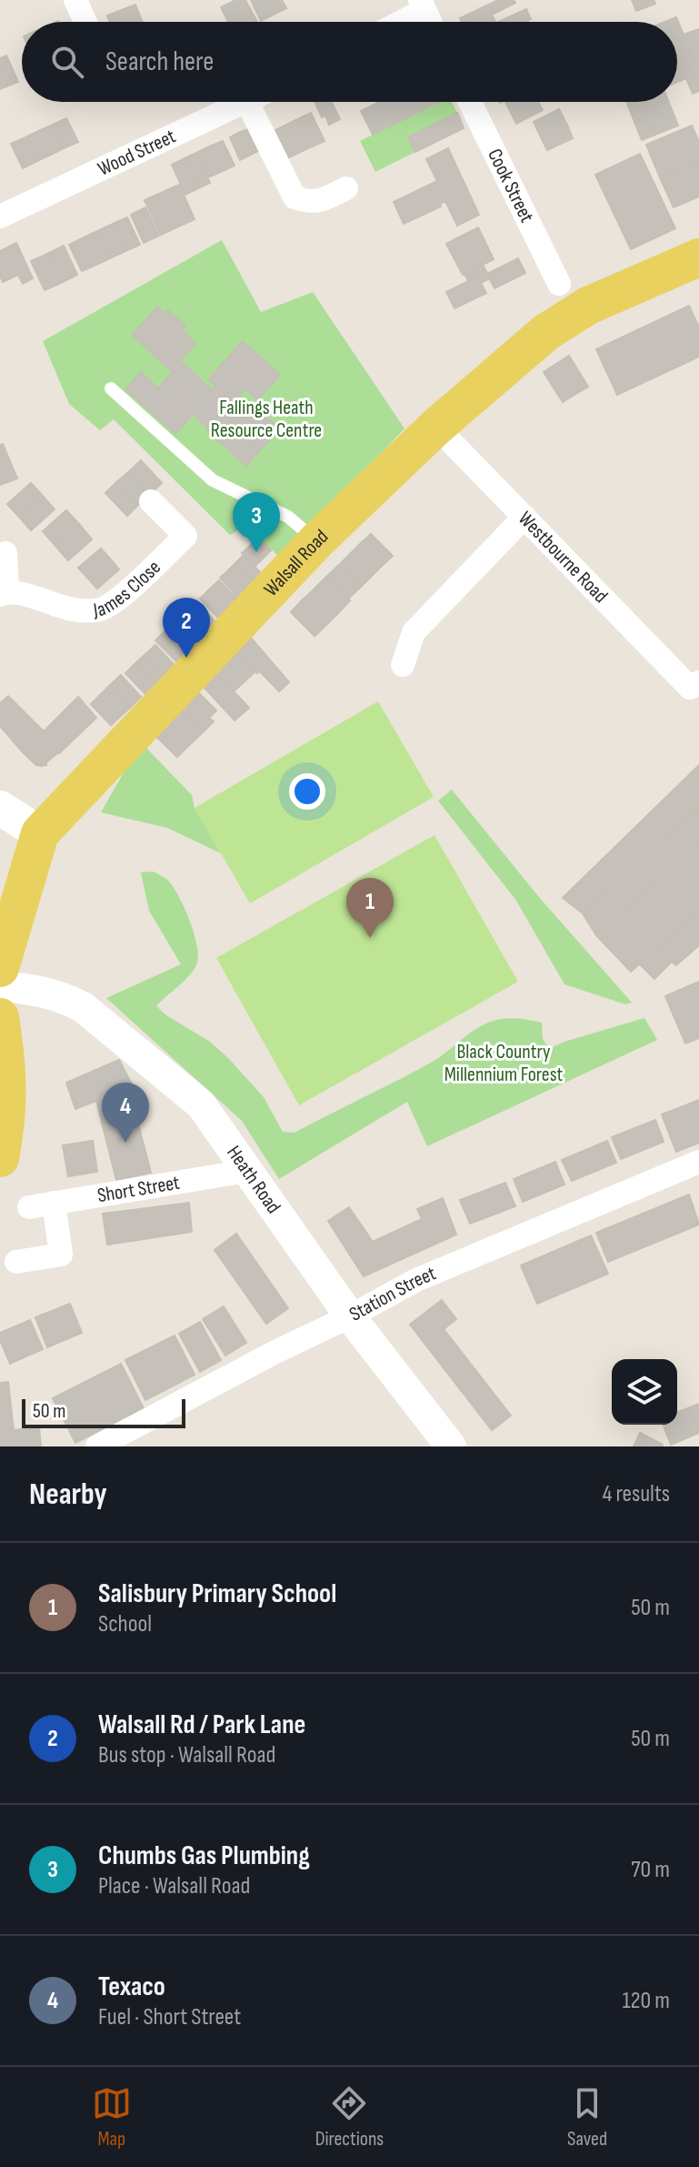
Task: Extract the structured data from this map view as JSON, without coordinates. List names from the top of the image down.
{
  "streets": {
    "main road": ["Walsall Road"],
    "street": [
      "Wood Street",
      "Cook Street",
      "Westbourne Road",
      "James Close",
      "Heath Road",
      "Short Street",
      "Station Street"
    ]
  },
  "crossings": [
    ["Westbourne Road", "Walsall Road"],
    ["Heath Road", "Short Street"],
    ["Heath Road", "Station Street"]
  ],
  "parks": ["Fallings Heath Resource Centre", "Black Country Millennium Forest"],
  "scale_bar": "50 m",
  "page": {
    "search": "Search here",
    "pins": [
      "3",
      "2",
      "1",
      "4"
    ],
    "scale": "50 m",
    "heading": ["Nearby", "4 results"],
    "list": [
      {
        "mark": "1",
        "name": "Salisbury Primary School",
        "note": "School",
        "value": "50 m"
      },
      {
        "mark": "2",
        "name": "Walsall Rd / Park Lane",
        "note": "Bus stop · Walsall Road",
        "value": "50 m"
      },
      {
        "mark": "3",
        "name": "Chumbs Gas Plumbing",
        "note": "Place · Walsall Road",
        "value": "70 m"
      },
      {
        "mark": "4",
        "name": "Texaco",
        "note": "Fuel · Short Street",
        "value": "120 m"
      }
    ],
    "nav": ["Map", "Directions", "Saved"]
  }
}
